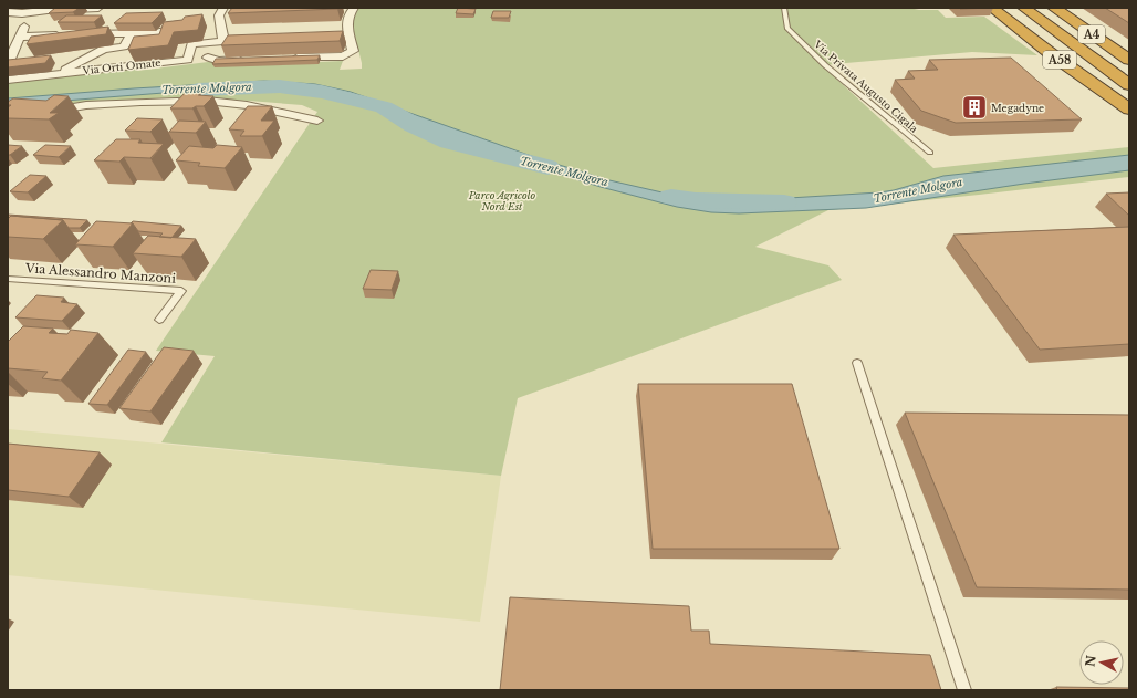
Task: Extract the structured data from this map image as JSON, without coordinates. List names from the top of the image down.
{
  "streets": {
    "highway": ["A4", "A58"],
    "street": ["Via Orti Omate"],
    "lane": ["Via Privata Augusto Cigala", "Via Alessandro Manzoni"]
  },
  "water": ["Torrente Molgora"],
  "parks": ["Parco Agricolo Nord Est"],
  "places": {
    "building": ["Megadyne"]
  },
  "north": "left"
}
